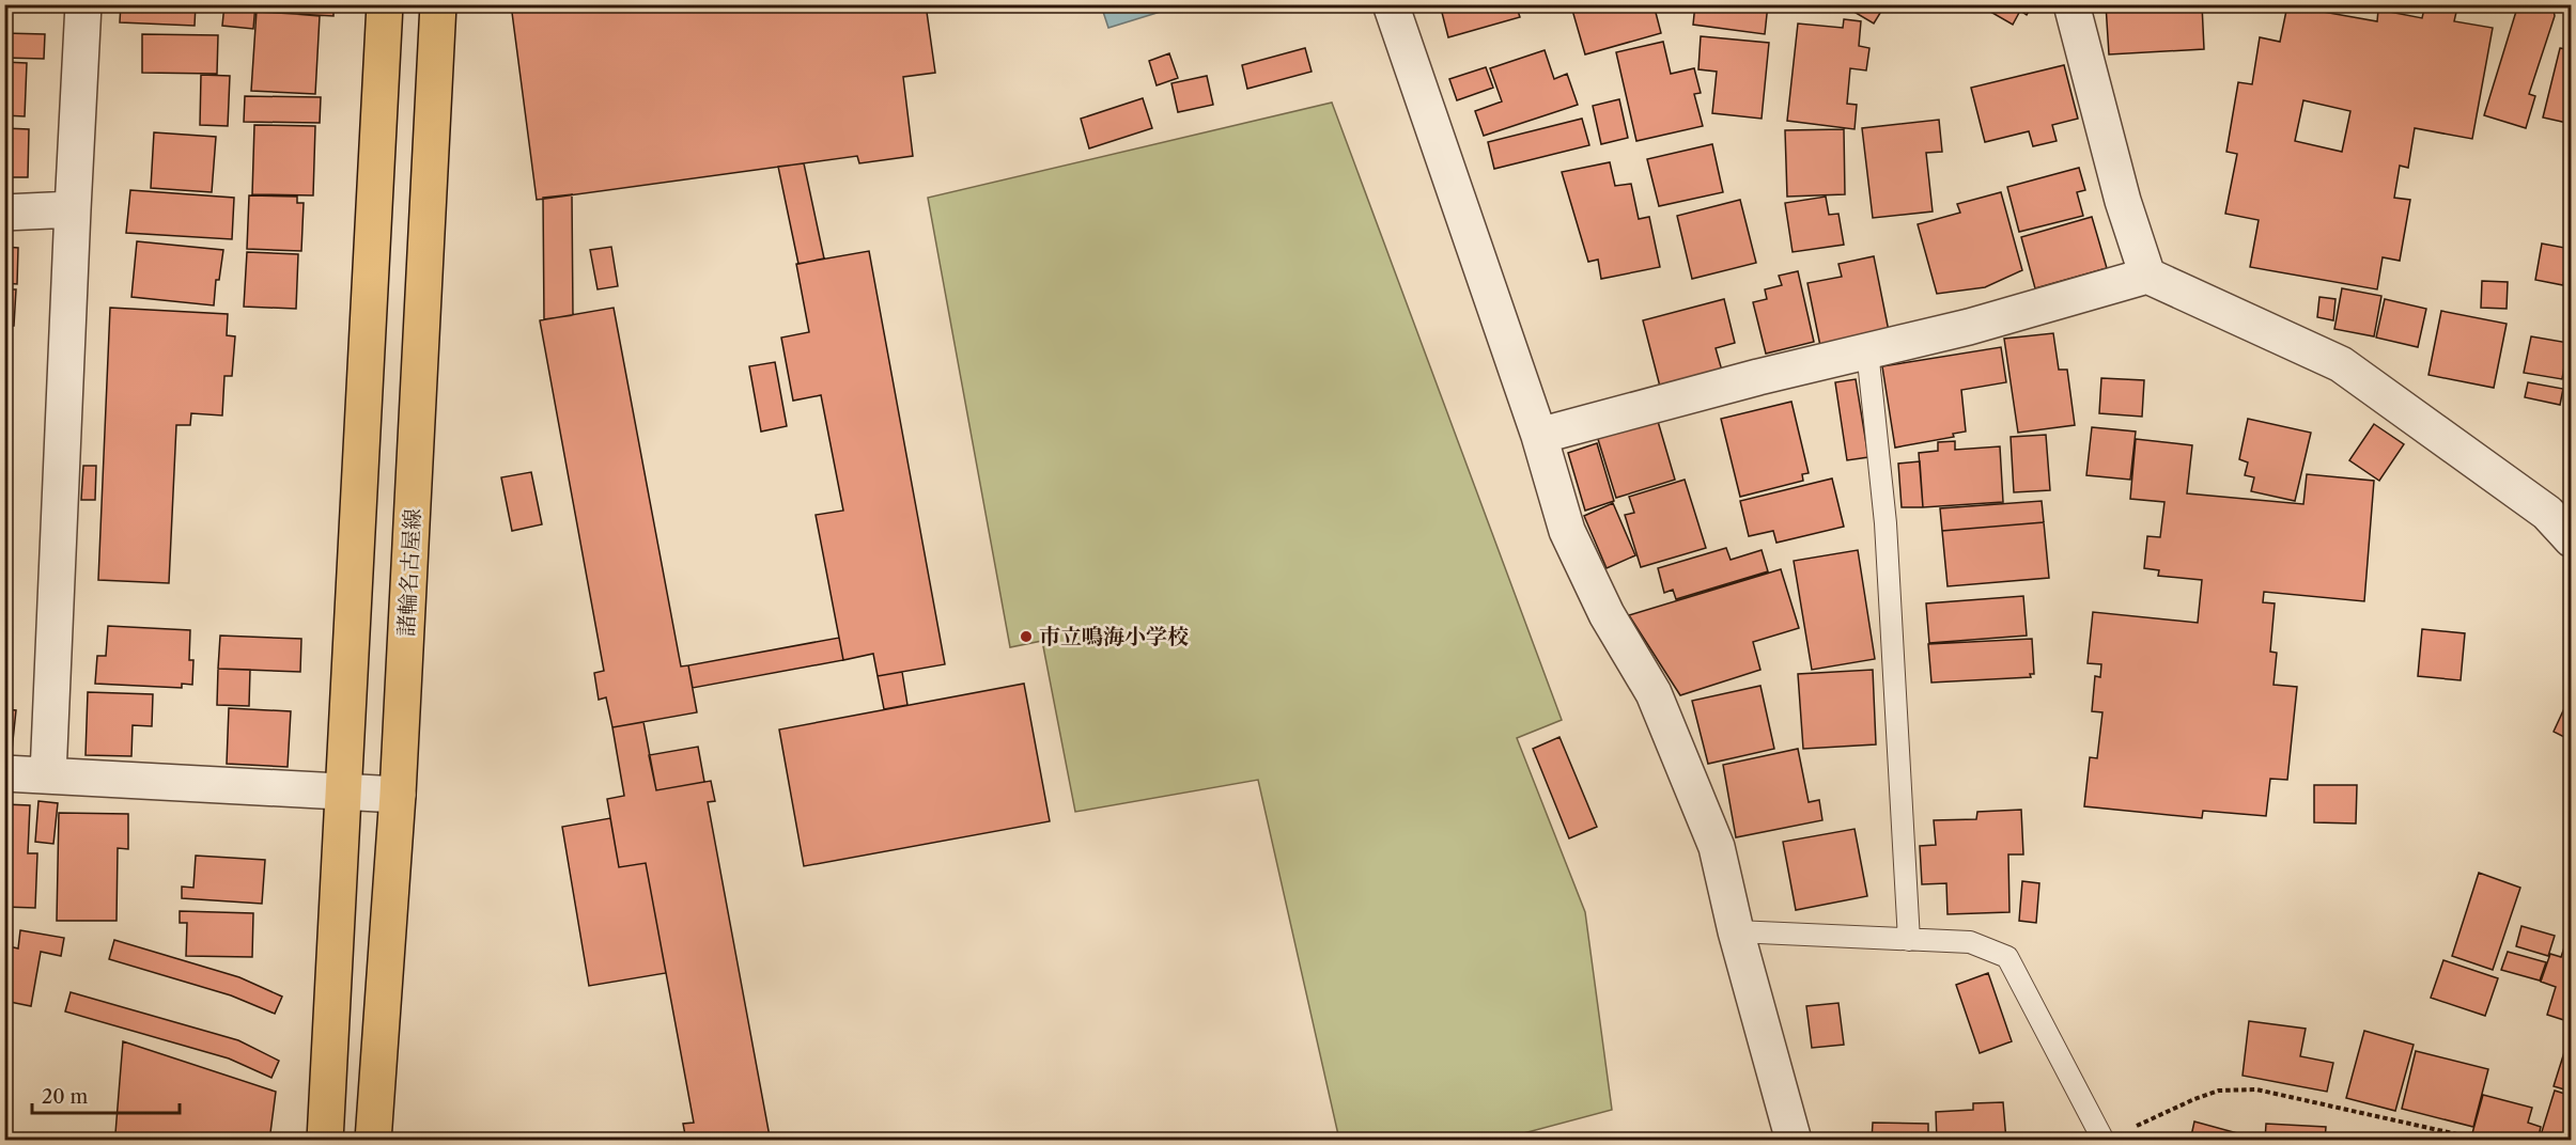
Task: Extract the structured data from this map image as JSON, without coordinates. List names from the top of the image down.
{
  "streets": {
    "main road": ["諸輪名古屋線"]
  },
  "places": ["市立鳴海小学校"],
  "scale_bar": "20 m"
}
